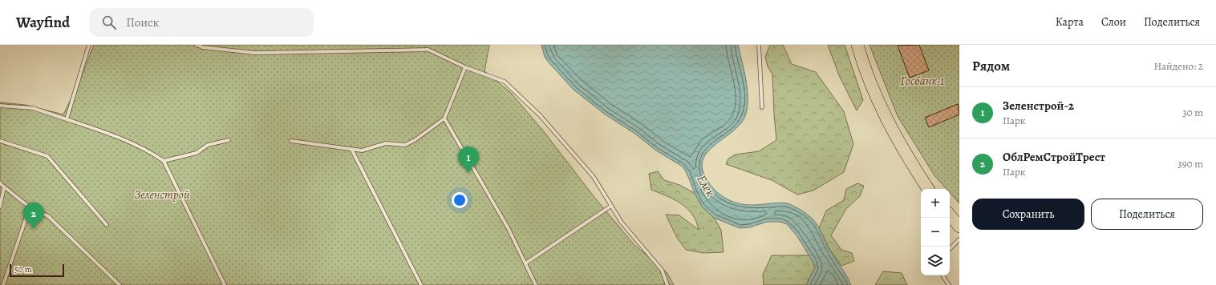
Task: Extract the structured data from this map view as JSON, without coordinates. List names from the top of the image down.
{
  "water": ["Елек"],
  "parks": ["Госбанк-1", "Зеленстрой"],
  "scale_bar": "50 m",
  "page": {
    "header": "Wayfind",
    "search": "Поиск",
    "nav": ["Карта", "Слои", "Поделиться"],
    "heading": ["Рядом", "Найдено: 2"],
    "list": [
      {
        "mark": "1",
        "name": "Зеленстрой-2",
        "note": "Парк",
        "value": "30 m"
      },
      {
        "mark": "2",
        "name": "ОблРемСтройТрест",
        "note": "Парк",
        "value": "390 m"
      }
    ],
    "pins": ["1", "2"],
    "map_buttons": ["+", "−"],
    "buttons": ["Сохранить", "Поделиться"],
    "scale": "50 m"
  }
}
